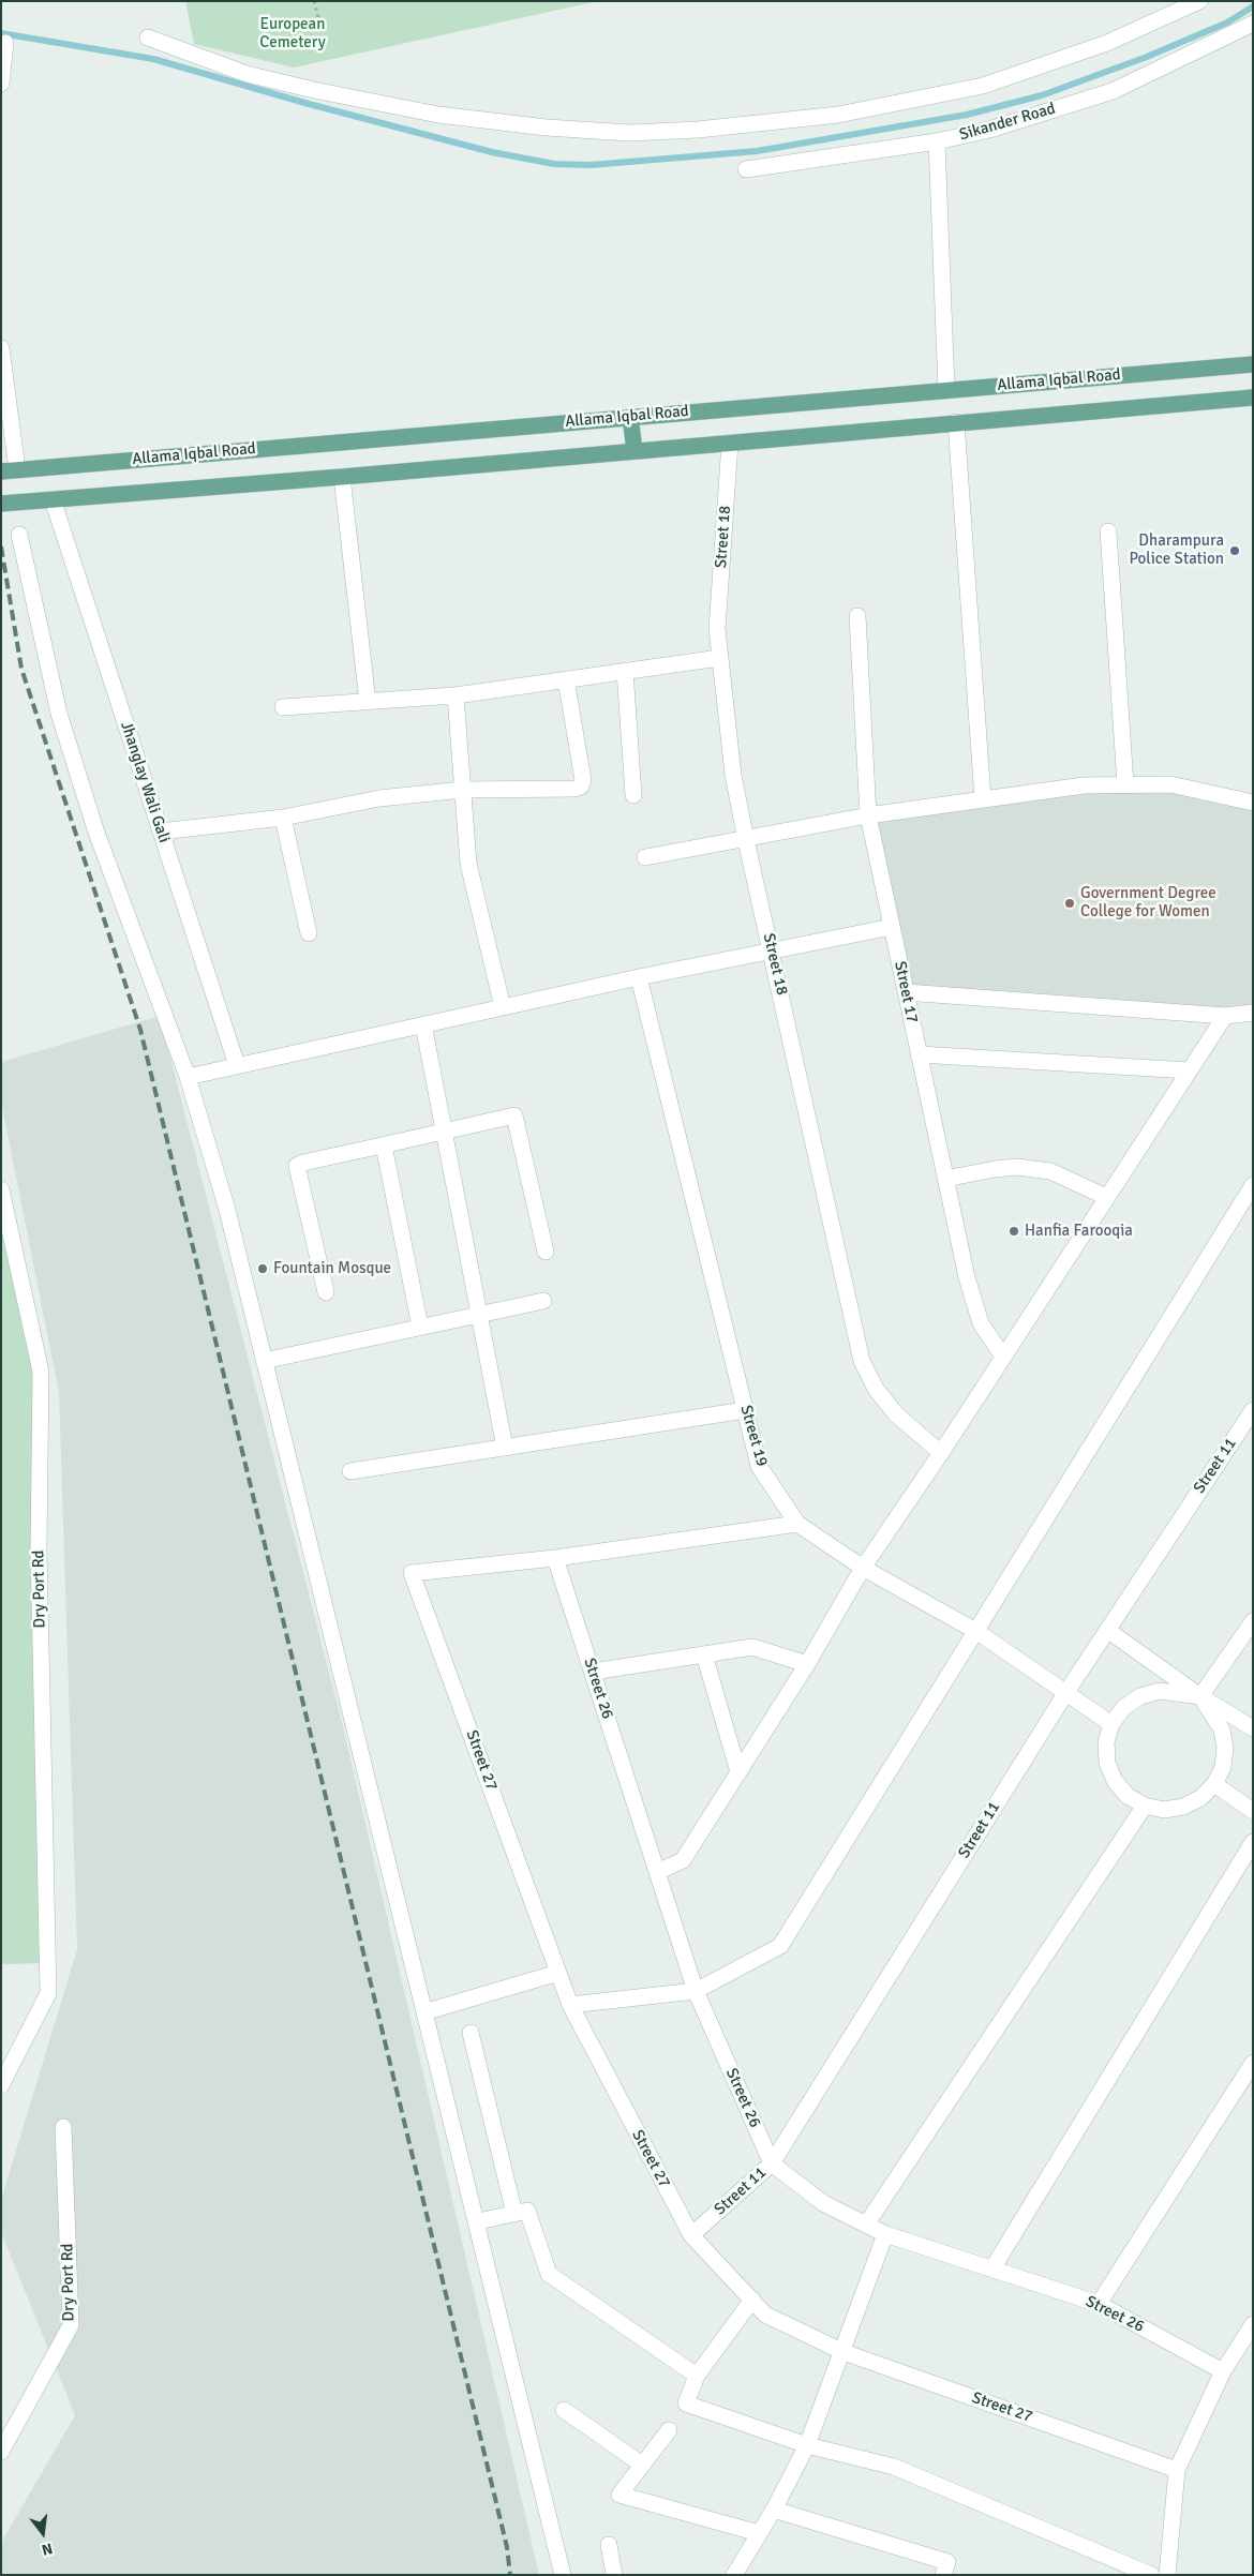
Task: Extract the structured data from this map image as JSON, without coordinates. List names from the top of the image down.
{
  "streets": {
    "main road": ["Allama Iqbal Road"],
    "street": [
      "Sikander Road",
      "Street 18",
      "Jhanglay Wali Gali",
      "Street 17",
      "Street 19",
      "Street 11",
      "Dry Port Rd",
      "Street 26",
      "Street 27"
    ]
  },
  "crossings": [
    ["Allama Iqbal Road", "Street 18"],
    ["Allama Iqbal Road", "Jhanglay Wali Gali"],
    ["Street 19", "Street 11"],
    ["Street 11", "Street 26"],
    ["Street 11", "Street 27"],
    ["Street 26", "Street 27"]
  ],
  "parks": ["European Cemetery"],
  "places": [
    "Dharampura Police Station",
    "Government Degree College for Women",
    "Hanfia Farooqia",
    "Fountain Mosque"
  ],
  "north": "bottom"
}
